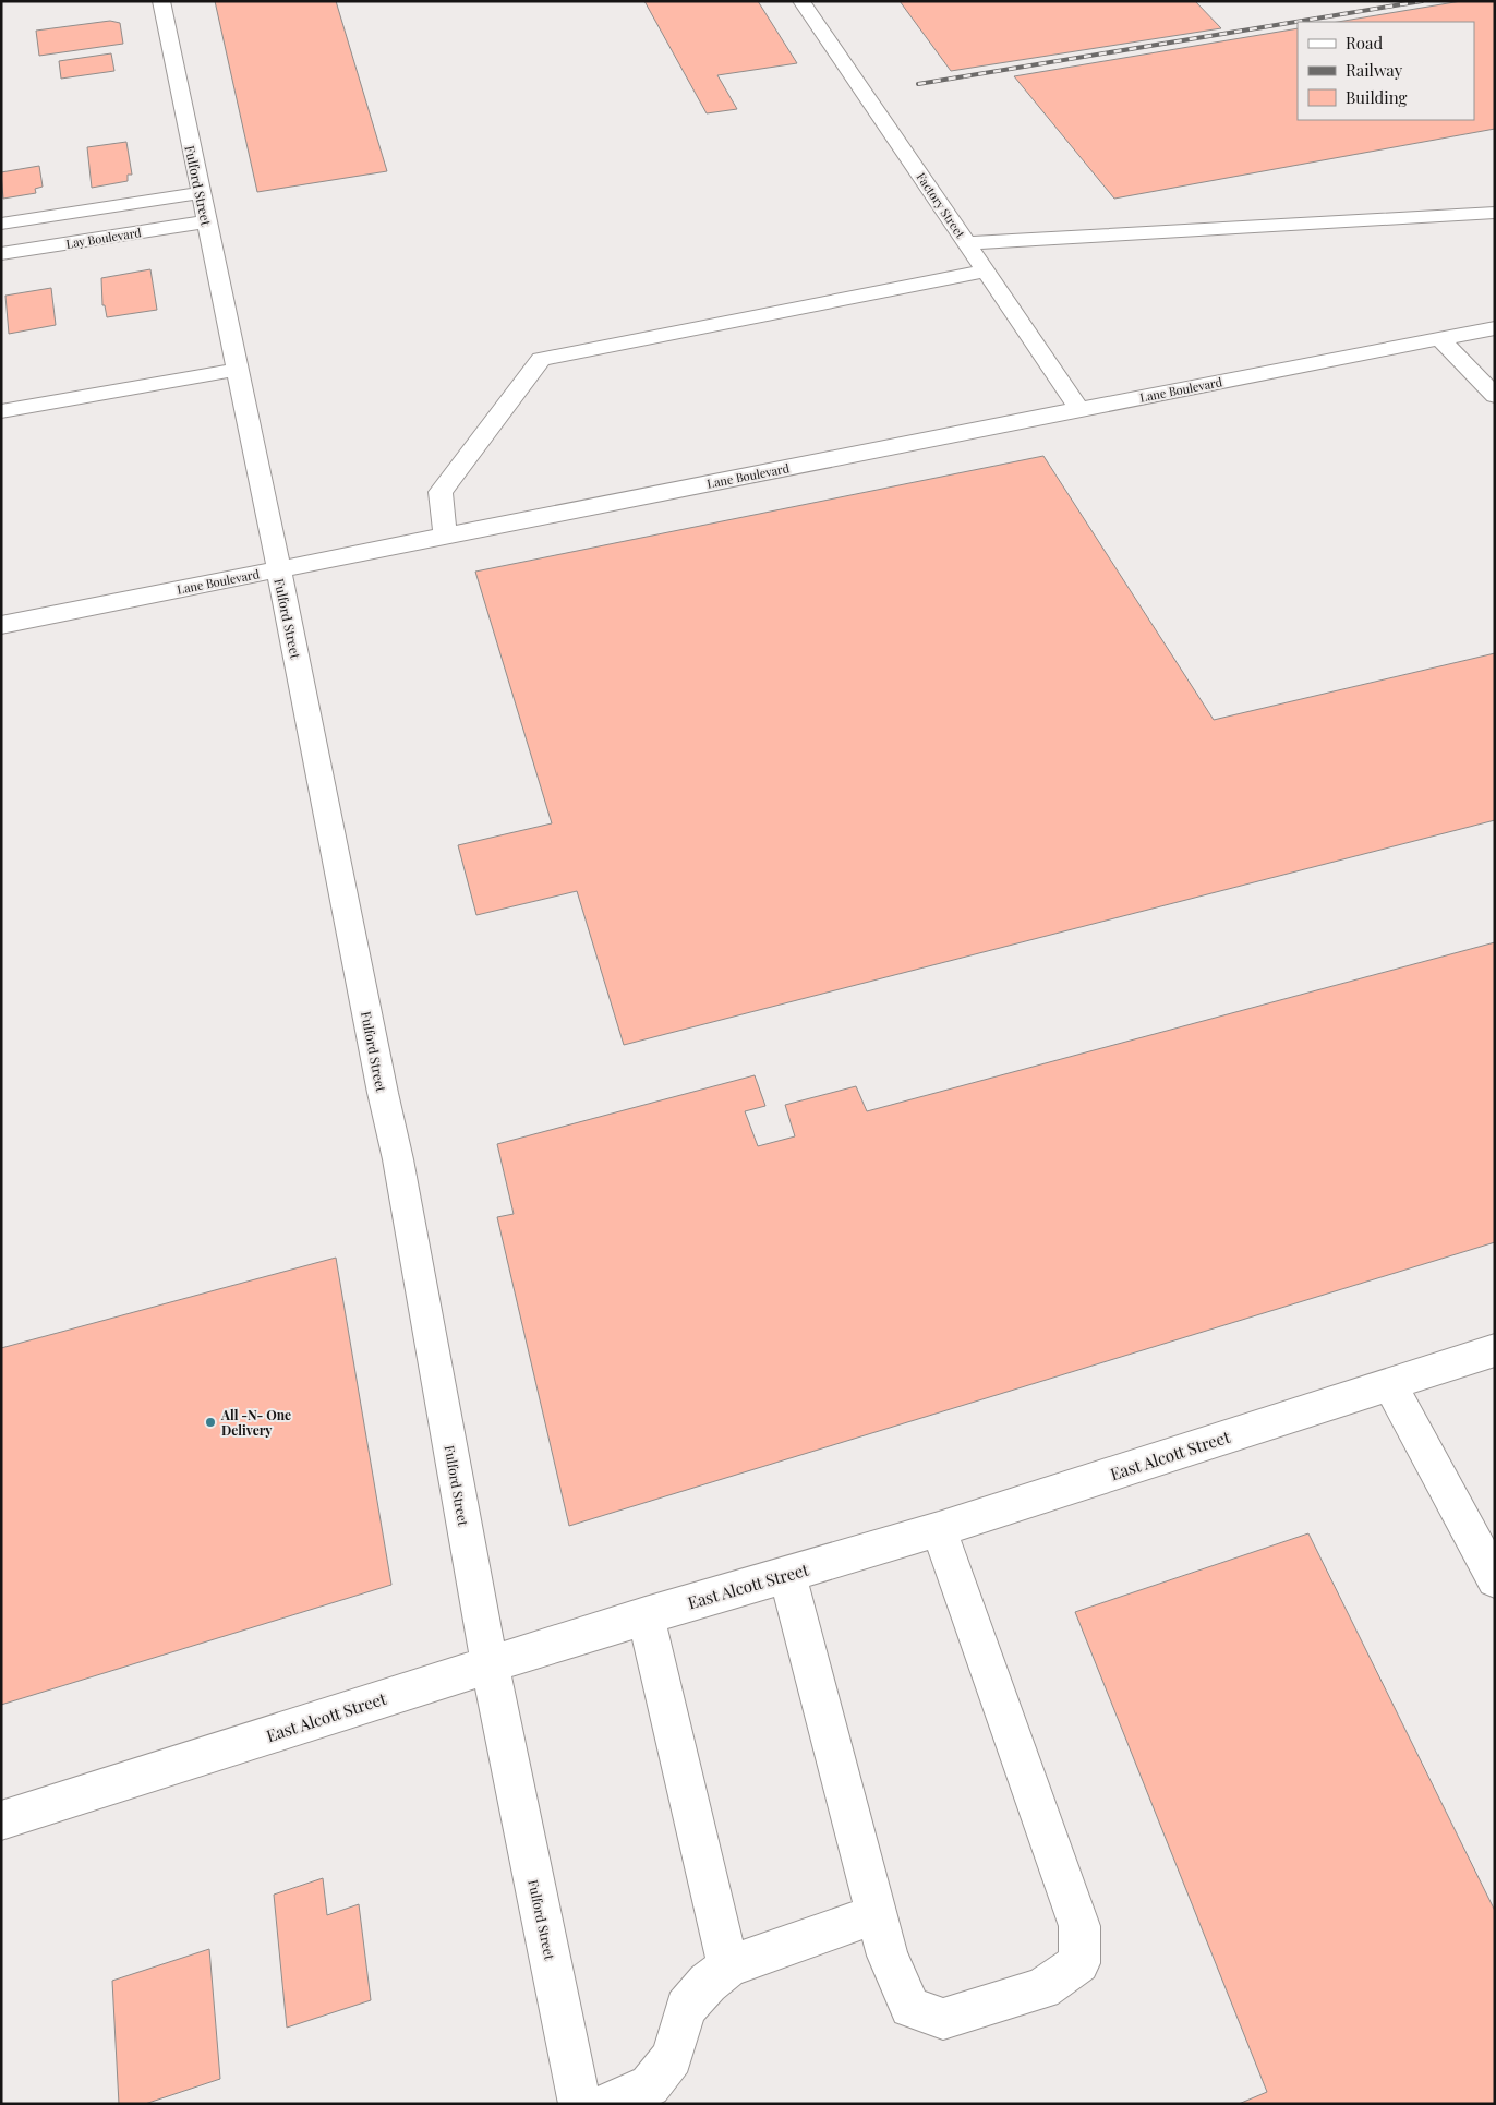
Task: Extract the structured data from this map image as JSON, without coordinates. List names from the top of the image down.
{
  "streets": {
    "street": [
      "Fulford Street",
      "Factory Street",
      "Lay Boulevard",
      "Lane Boulevard",
      "East Alcott Street"
    ]
  },
  "crossings": [
    ["Fulford Street", "Lay Boulevard"],
    ["Fulford Street", "Lane Boulevard"],
    ["Fulford Street", "East Alcott Street"],
    ["Factory Street", "Lane Boulevard"]
  ],
  "places": ["All -N- One Delivery"],
  "legend": ["Road", "Railway", "Building"]
}
